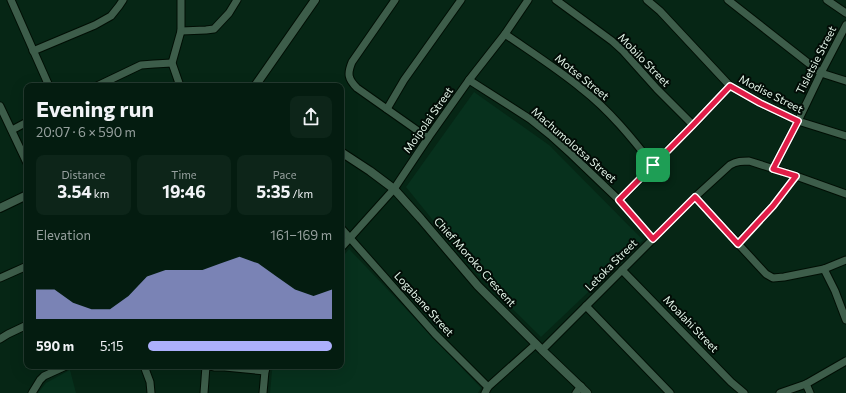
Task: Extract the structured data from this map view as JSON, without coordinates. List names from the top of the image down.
{
  "streets": {
    "street": [
      "Mobilo Street",
      "Tisletsie Street",
      "Motse Street",
      "Modise Street",
      "Moipolai Street",
      "Machumolotsa Street",
      "Chief Moroko Crescent",
      "Letoka Street",
      "Logabane Street",
      "Moalahi Street"
    ]
  },
  "crossings": [
    ["Tisletsie Street", "Modise Street"],
    ["Tisletsie Street", "Letoka Street"],
    ["Motse Street", "Moipolai Street"],
    ["Moipolai Street", "Machumolotsa Street"],
    ["Moipolai Street", "Chief Moroko Crescent"],
    ["Moipolai Street", "Logabane Street"],
    ["Machumolotsa Street", "Letoka Street"],
    ["Chief Moroko Crescent", "Letoka Street"],
    ["Letoka Street", "Logabane Street"],
    ["Letoka Street", "Moalahi Street"]
  ],
  "page": {
    "heading": ["Evening run", "20:07 · 6 × 590 m"],
    "stats": [
      ["Distance", "3.54 km"],
      ["Time", "19:46"],
      ["Pace", "5:35 /km"]
    ],
    "chart": ["Elevation", "161–169 m"],
    "list": [
      {
        "name": "590 m",
        "note": "5:15"
      }
    ]
  }
}
